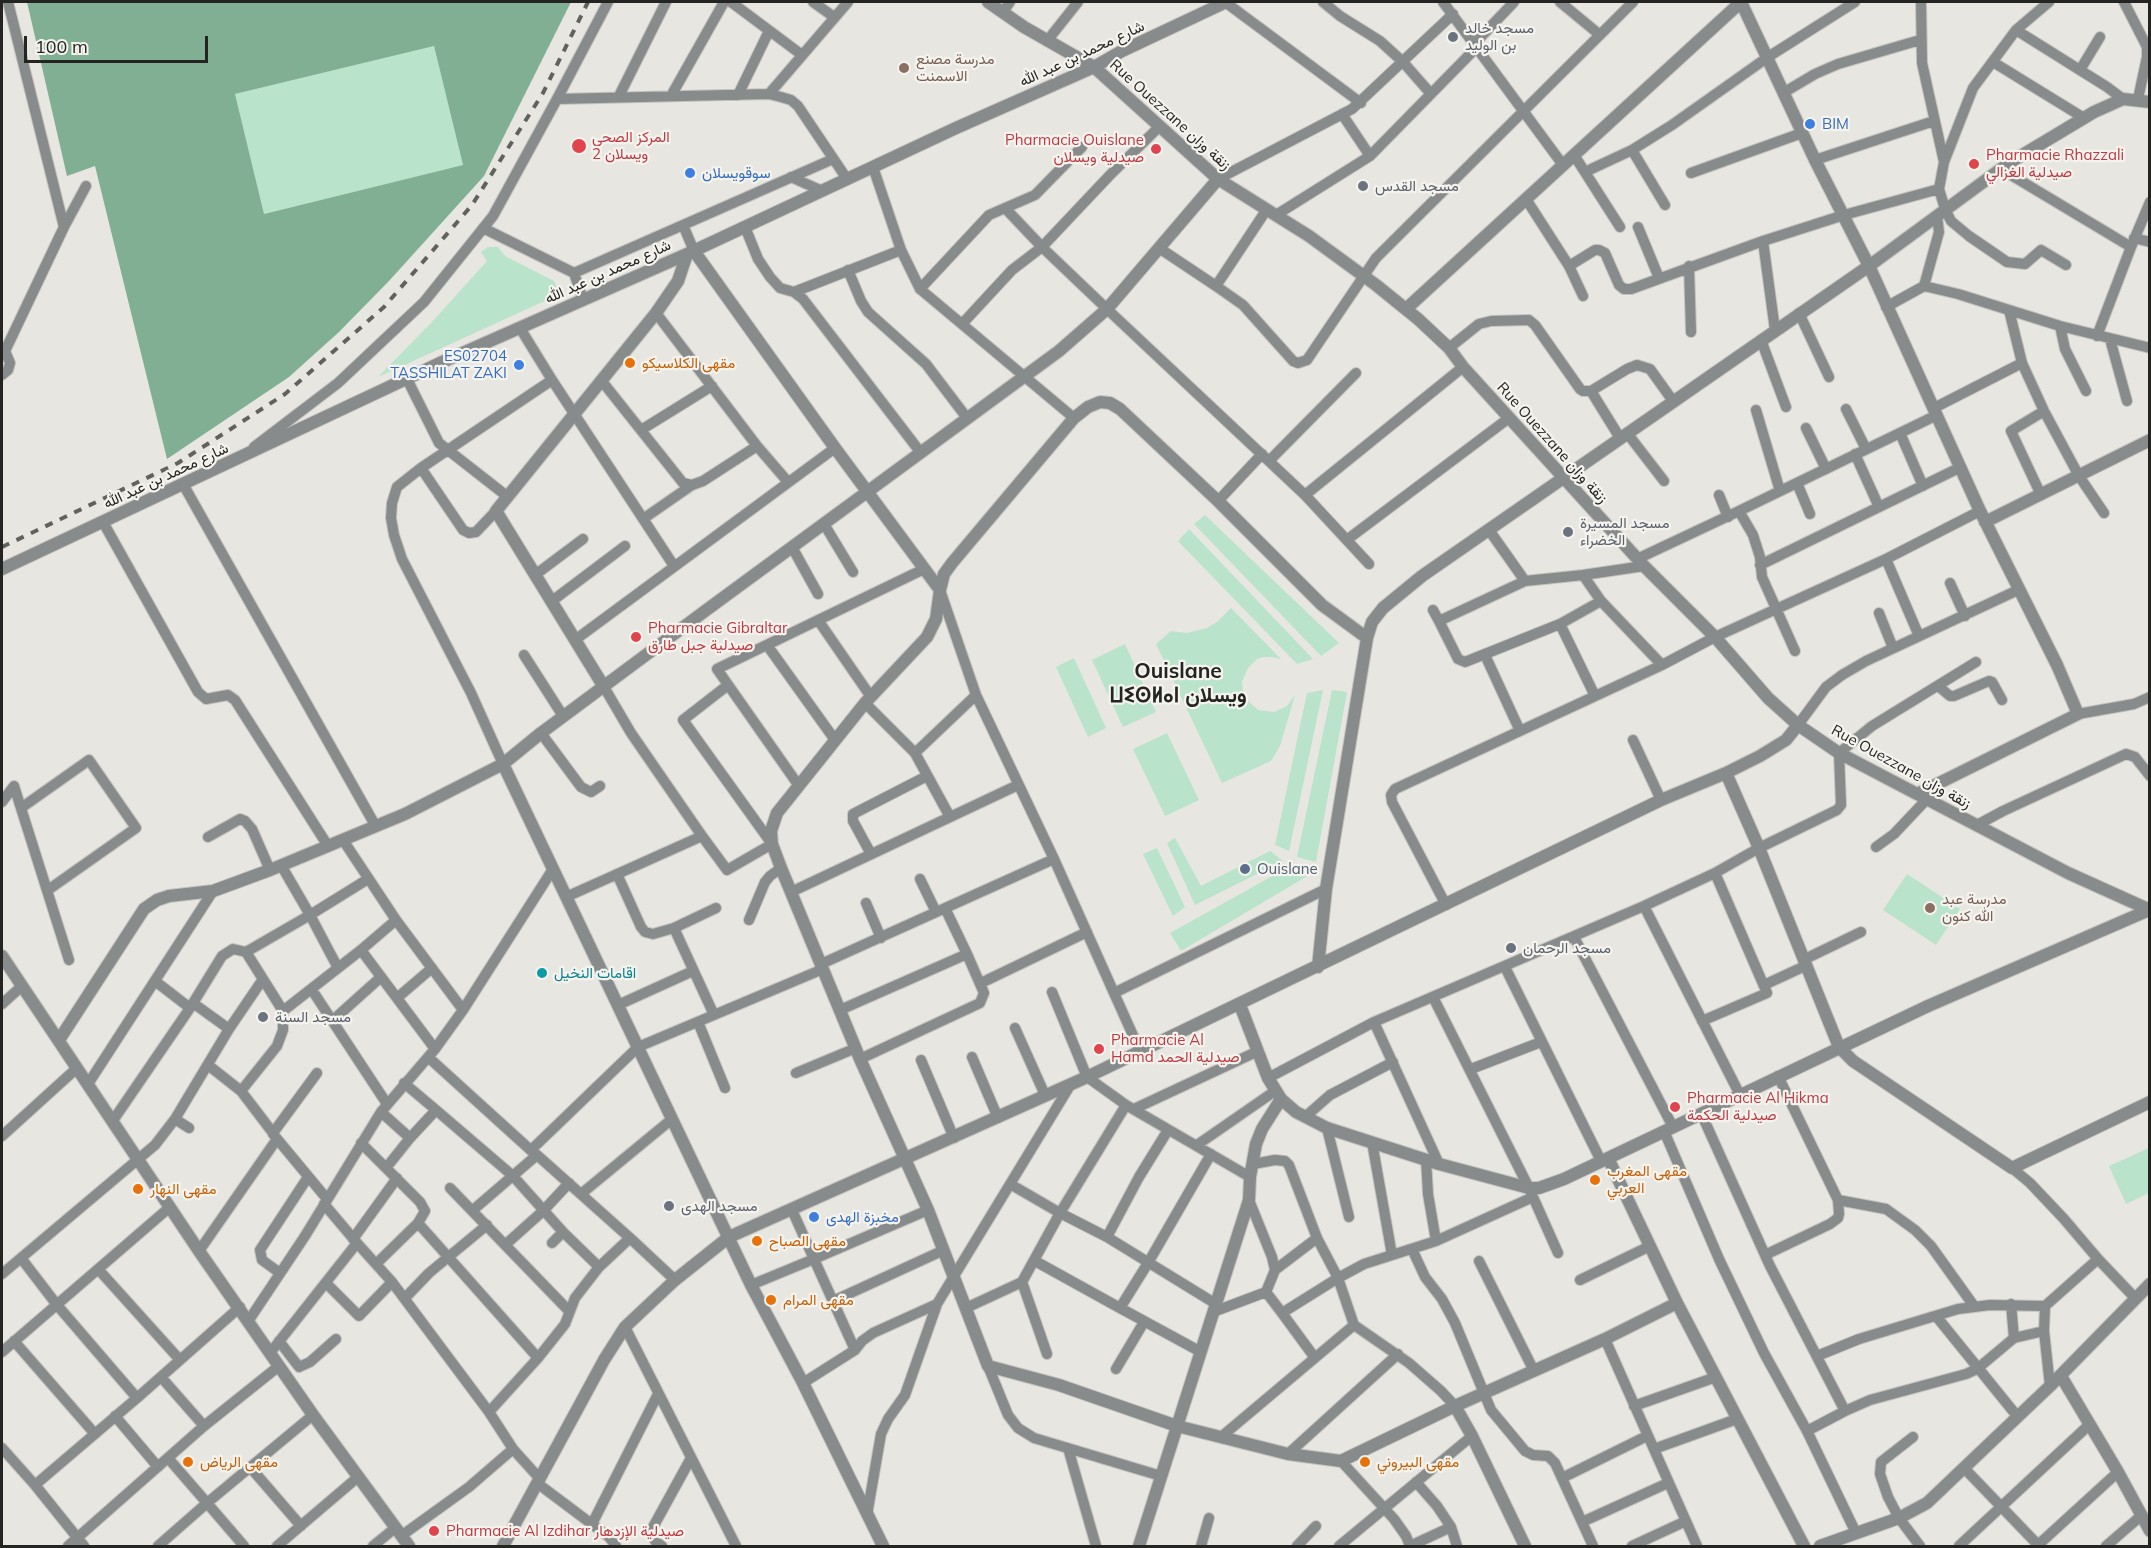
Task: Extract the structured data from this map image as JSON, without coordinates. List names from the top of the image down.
{
  "streets": {
    "street": ["شارع محمد بن عبد الله", "Rue Ouezzane زنقة وزان"]
  },
  "crossings": [
    ["شارع محمد بن عبد الله", "Rue Ouezzane زنقة وزان"]
  ],
  "districts": ["Ouislane ⵡⵉⵙⵍⴰⵏ ويسلان"],
  "places": [
    "مسجد خالد بن الوليد",
    "مدرسة مصنع الاسمنت",
    "BIM",
    "المركز الصحي ويسلان 2",
    "Pharmacie Ouislane صيدلية ويسلان",
    "Pharmacie Rhazzali صيدلية الغزالي",
    "سوقويسلان",
    "مسجد القدس",
    "مقهى الكلاسيكو",
    "ES02704 TASSHILAT ZAKI",
    "مسجد المسيرة الخضراء",
    "Pharmacie Gibraltar صيدلية جبل طارق",
    "Ouislane",
    "مدرسة عبد الله كنون",
    "مسجد الرحمان",
    "اقامات النخيل",
    "مسجد السنة",
    "Pharmacie Al Hamd صيدلية الحمد",
    "Pharmacie Al Hikma صيدلية الحكمة",
    "مقهى المغرب العربي",
    "مقهى النهار",
    "مسجد الهدى",
    "مخبزة الهدى",
    "مقهى الصباح",
    "مقهى المرام",
    "مقهى الرياض",
    "مقهى البيروني",
    "Pharmacie Al Izdihar صيدلية الإزدهار"
  ],
  "scale_bar": "100 m"
}
